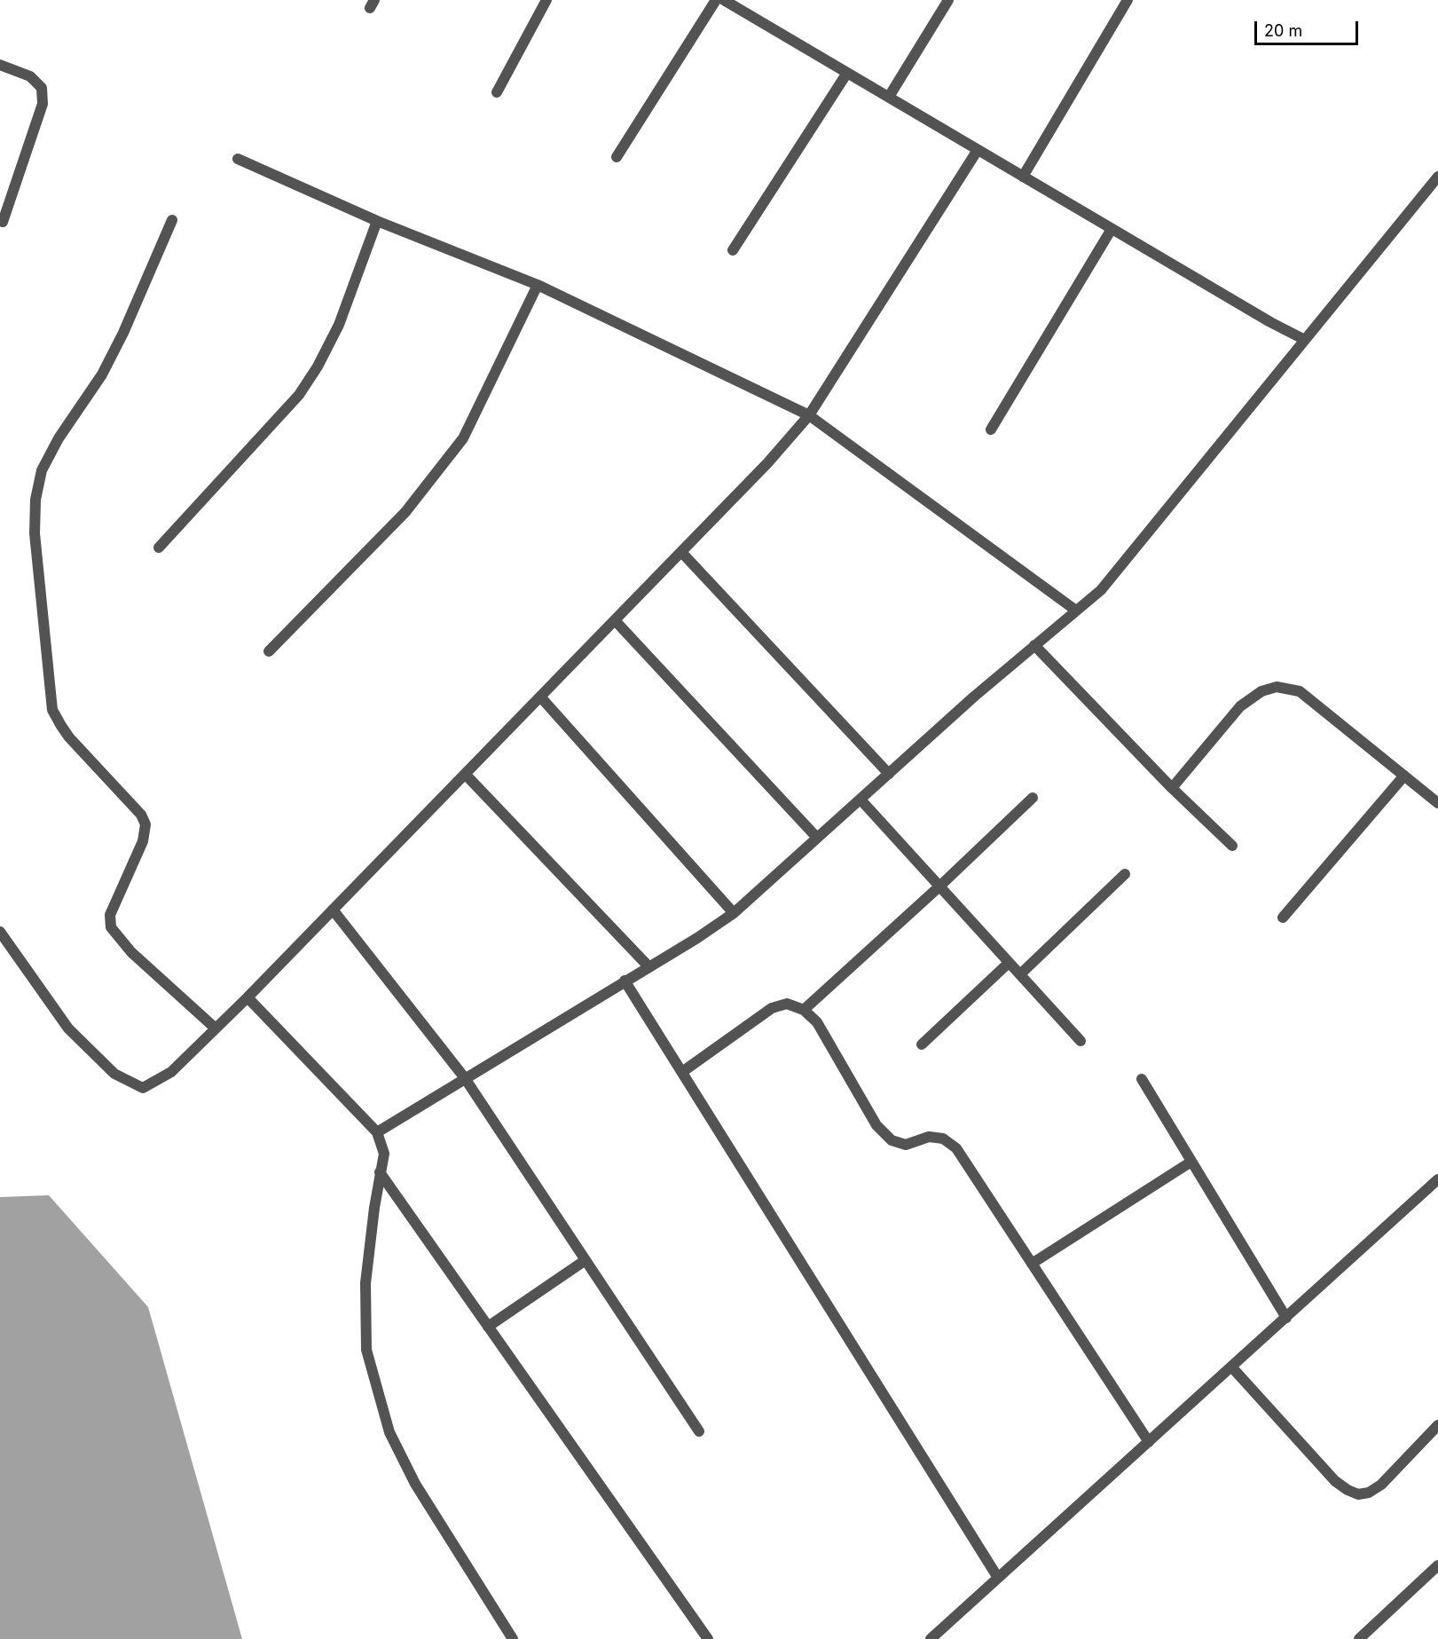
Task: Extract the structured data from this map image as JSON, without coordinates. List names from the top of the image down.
{
  "scale_bar": "20 m"
}
